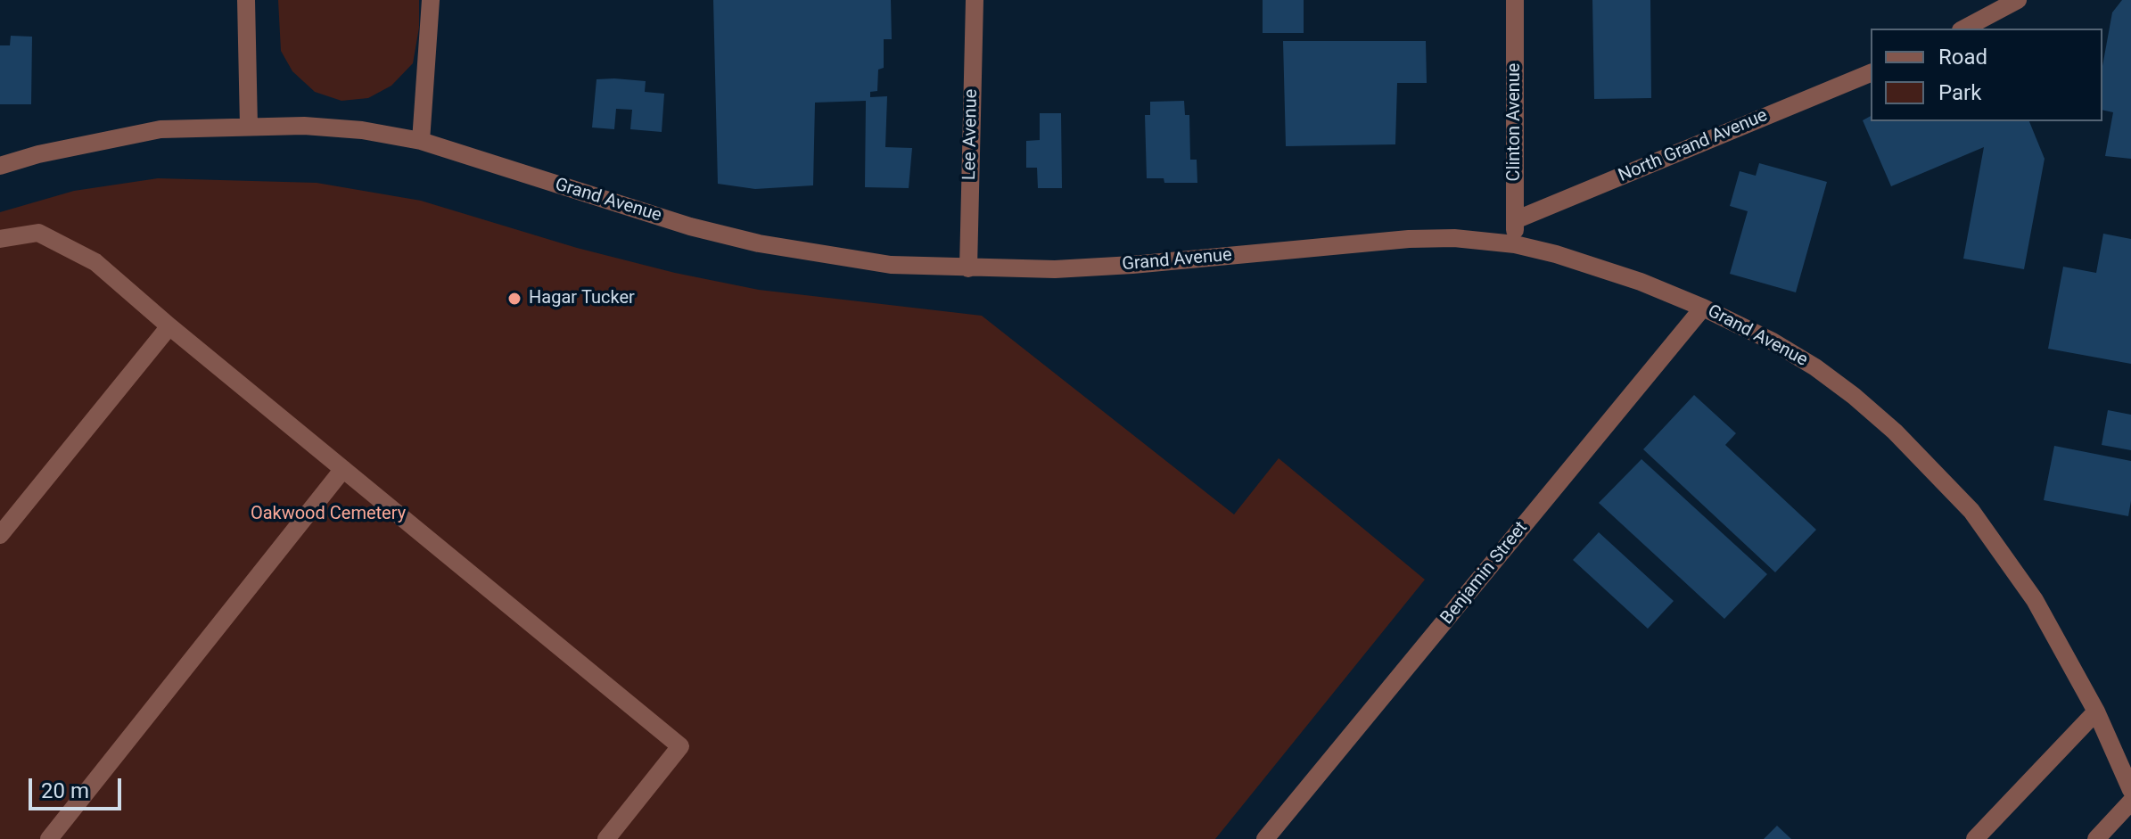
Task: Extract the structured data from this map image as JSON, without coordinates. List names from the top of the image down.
{
  "streets": {
    "street": [
      "Clinton Avenue",
      "Lee Avenue",
      "North Grand Avenue",
      "Grand Avenue",
      "Benjamin Street"
    ]
  },
  "crossings": [
    ["Clinton Avenue", "North Grand Avenue"],
    ["Clinton Avenue", "Grand Avenue"],
    ["Lee Avenue", "Grand Avenue"],
    ["Grand Avenue", "Benjamin Street"]
  ],
  "parks": ["Oakwood Cemetery"],
  "places": ["Hagar Tucker"],
  "legend": ["Road", "Park"],
  "scale_bar": "20 m"
}
